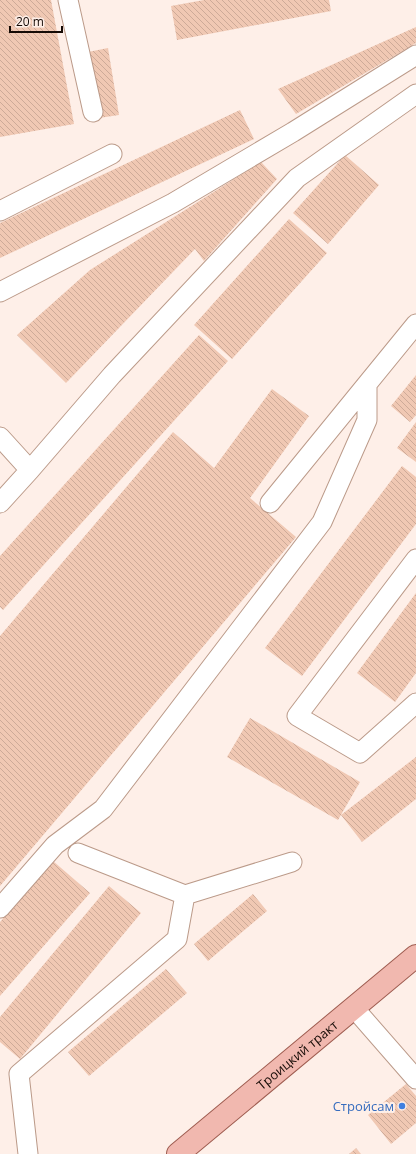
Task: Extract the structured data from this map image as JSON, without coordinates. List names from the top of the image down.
{
  "streets": {
    "main road": ["Троицкий тракт"]
  },
  "places": ["Стройсам"],
  "scale_bar": "20 m"
}
